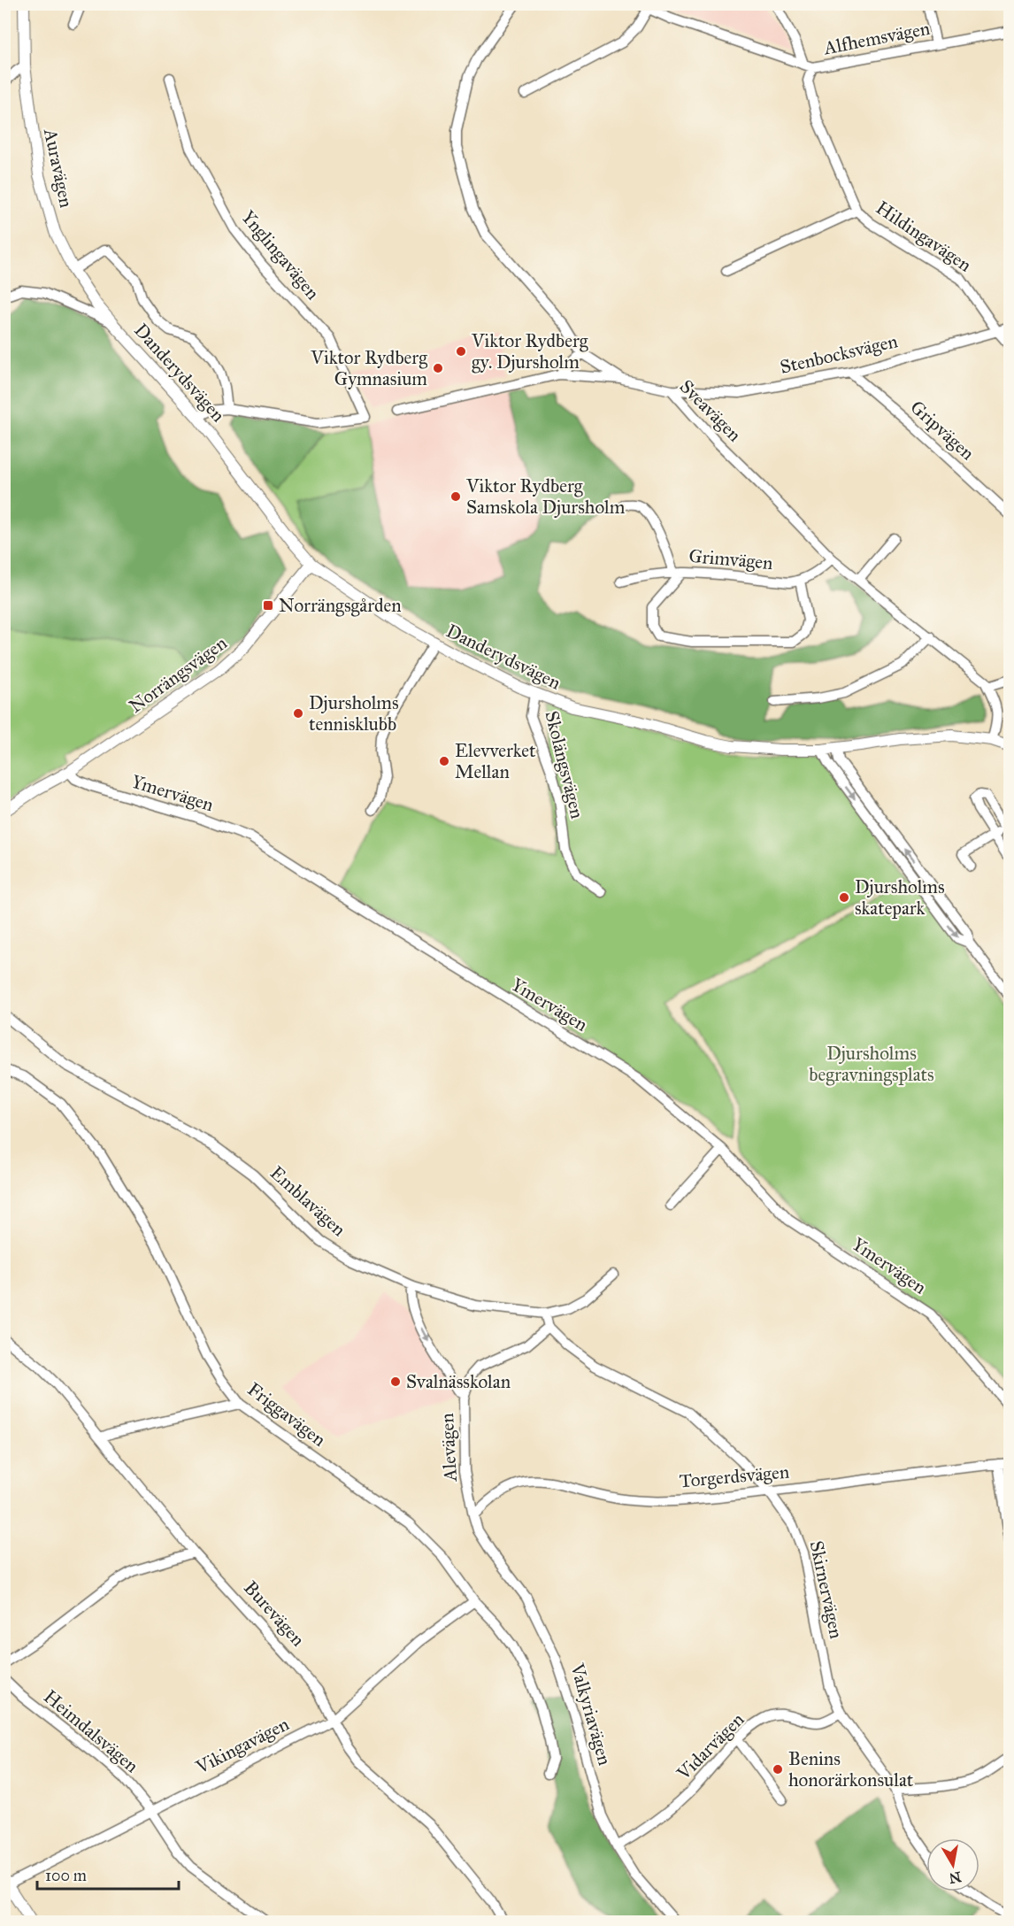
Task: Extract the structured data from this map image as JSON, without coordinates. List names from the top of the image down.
{
  "streets": {
    "street": [
      "Alfhemsvägen",
      "Auravägen",
      "Hildingavägen",
      "Ynglingavägen",
      "Stenbocksvägen",
      "Danderydsvägen",
      "Sveavägen",
      "Gripvägen",
      "Grimvägen",
      "Norrängsvägen",
      "Skolängsvägen",
      "Ymervägen",
      "Emblavägen",
      "Friggavägen",
      "Alevägen",
      "Torgerdsvägen",
      "Skirnervägen",
      "Burevägen",
      "Valkyriavägen",
      "Heimdalsvägen",
      "Vikingavägen",
      "Vidarvägen"
    ]
  },
  "crossings": [
    ["Alfhemsvägen", "Hildingavägen"],
    ["Auravägen", "Danderydsvägen"],
    ["Hildingavägen", "Stenbocksvägen"],
    ["Stenbocksvägen", "Sveavägen"],
    ["Stenbocksvägen", "Gripvägen"],
    ["Danderydsvägen", "Sveavägen"],
    ["Danderydsvägen", "Norrängsvägen"],
    ["Danderydsvägen", "Skolängsvägen"],
    ["Sveavägen", "Grimvägen"],
    ["Norrängsvägen", "Ymervägen"],
    ["Friggavägen", "Vikingavägen"],
    ["Alevägen", "Torgerdsvägen"],
    ["Alevägen", "Skirnervägen"],
    ["Alevägen", "Valkyriavägen"],
    ["Torgerdsvägen", "Skirnervägen"],
    ["Torgerdsvägen", "Valkyriavägen"],
    ["Skirnervägen", "Vidarvägen"],
    ["Burevägen", "Vikingavägen"],
    ["Valkyriavägen", "Vidarvägen"],
    ["Heimdalsvägen", "Vikingavägen"]
  ],
  "parks": ["Djursholms begravningsplats"],
  "places": {
    "other": [
      "Viktor Rydberg gy. Djursholm",
      "Viktor Rydberg Gymnasium",
      "Viktor Rydberg Samskola Djursholm",
      "Djursholms tennisklubb",
      "Elevverket Mellan",
      "Djursholms skatepark",
      "Svalnässkolan",
      "Benins honorärkonsulat"
    ],
    "transit": ["Norrängsgården"]
  },
  "scale_bar": "100 m",
  "north": "bottom"
}
